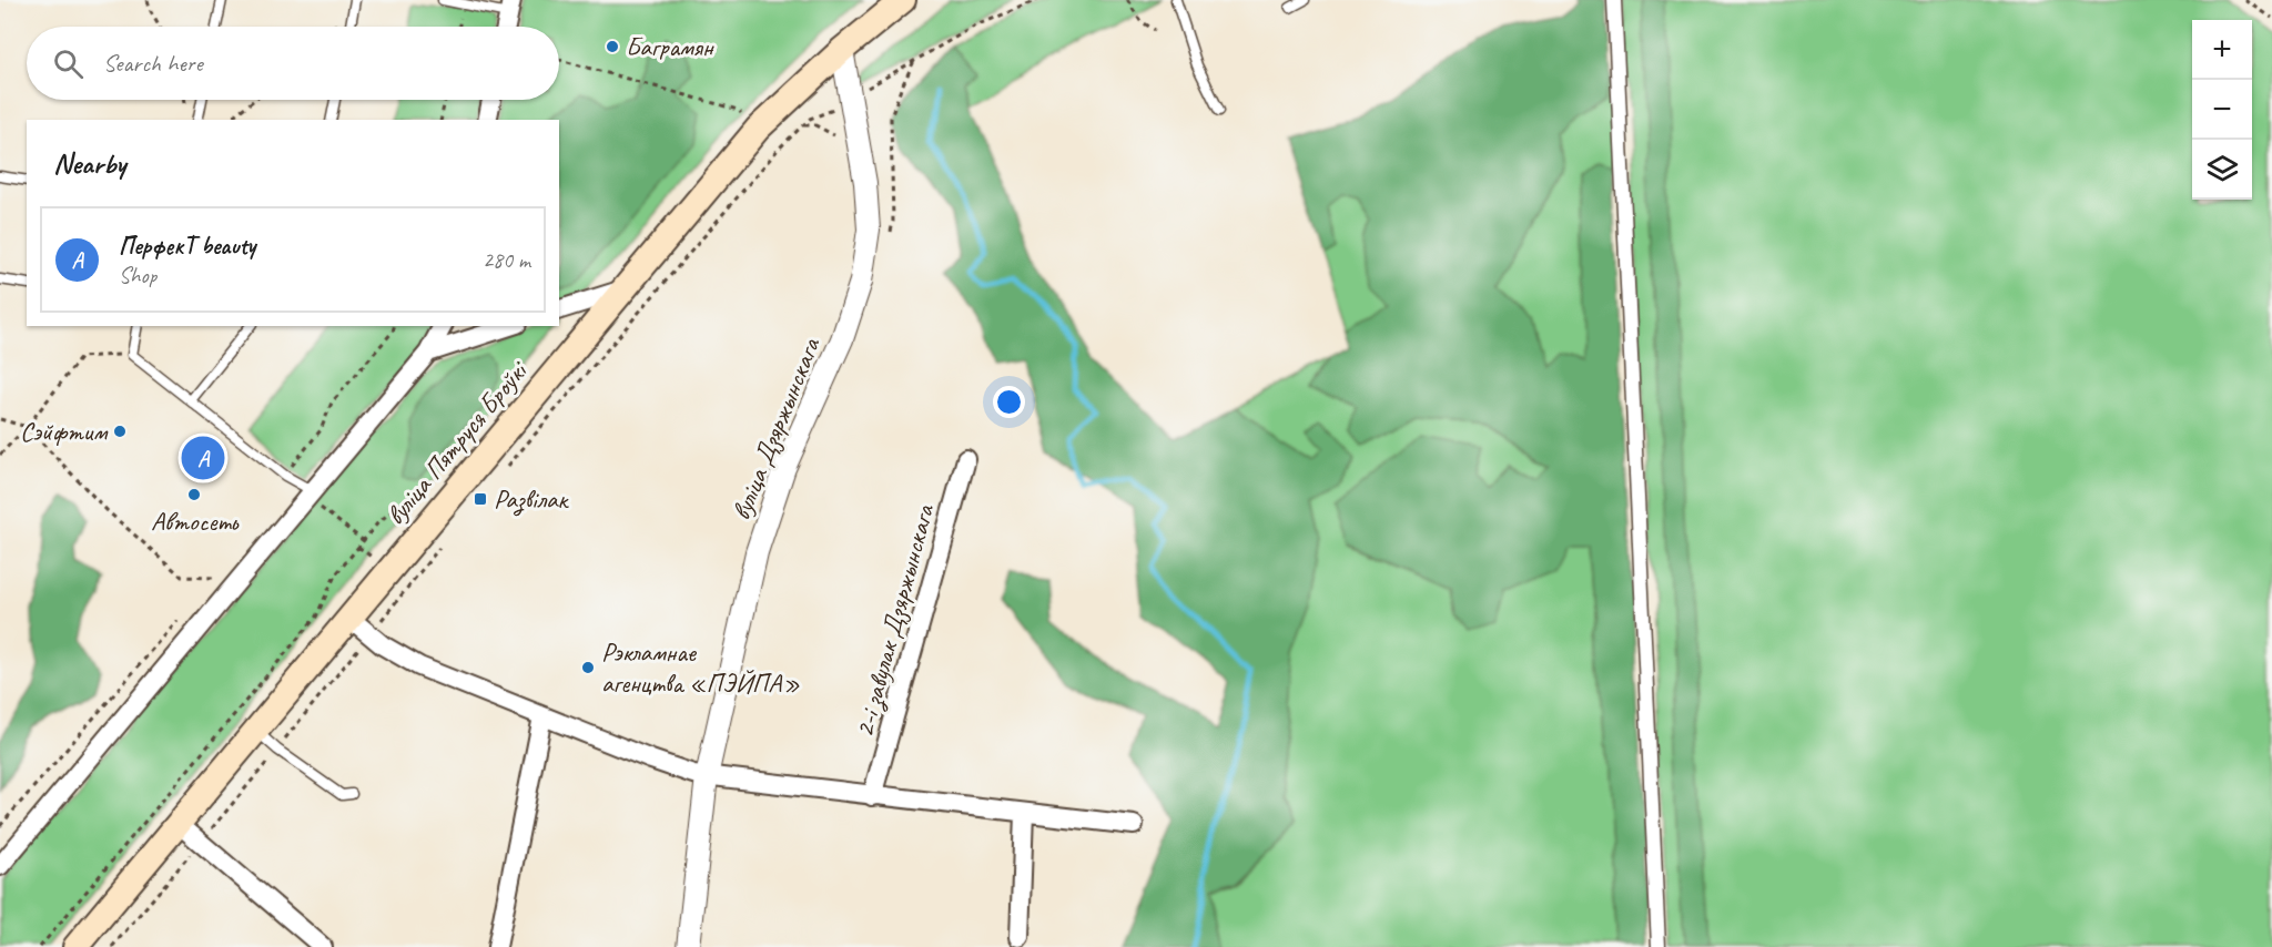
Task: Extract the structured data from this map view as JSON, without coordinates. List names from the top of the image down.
{
  "streets": {
    "main road": ["вуліца Пятруся Броўкі"],
    "street": ["вуліца Дзяржынскага", "2-і завулак Дзяржынскага"]
  },
  "crossings": [
    ["вуліца Дзяржынскага", "вуліца Пятруся Броўкі"]
  ],
  "places": {
    "other": [
      "Баграмян",
      "Сэйфтим",
      "Автосеть",
      "Рэкламнае агенцтва «ПЭЙПА»"
    ],
    "transit": ["Развілак"]
  },
  "page": {
    "map_buttons": ["+", "−"],
    "search": "Search here",
    "heading": "Nearby",
    "list": [
      {
        "mark": "A",
        "name": "ПерфекТ beauty",
        "note": "Shop",
        "value": "280 m"
      }
    ],
    "pins": "A"
  }
}
